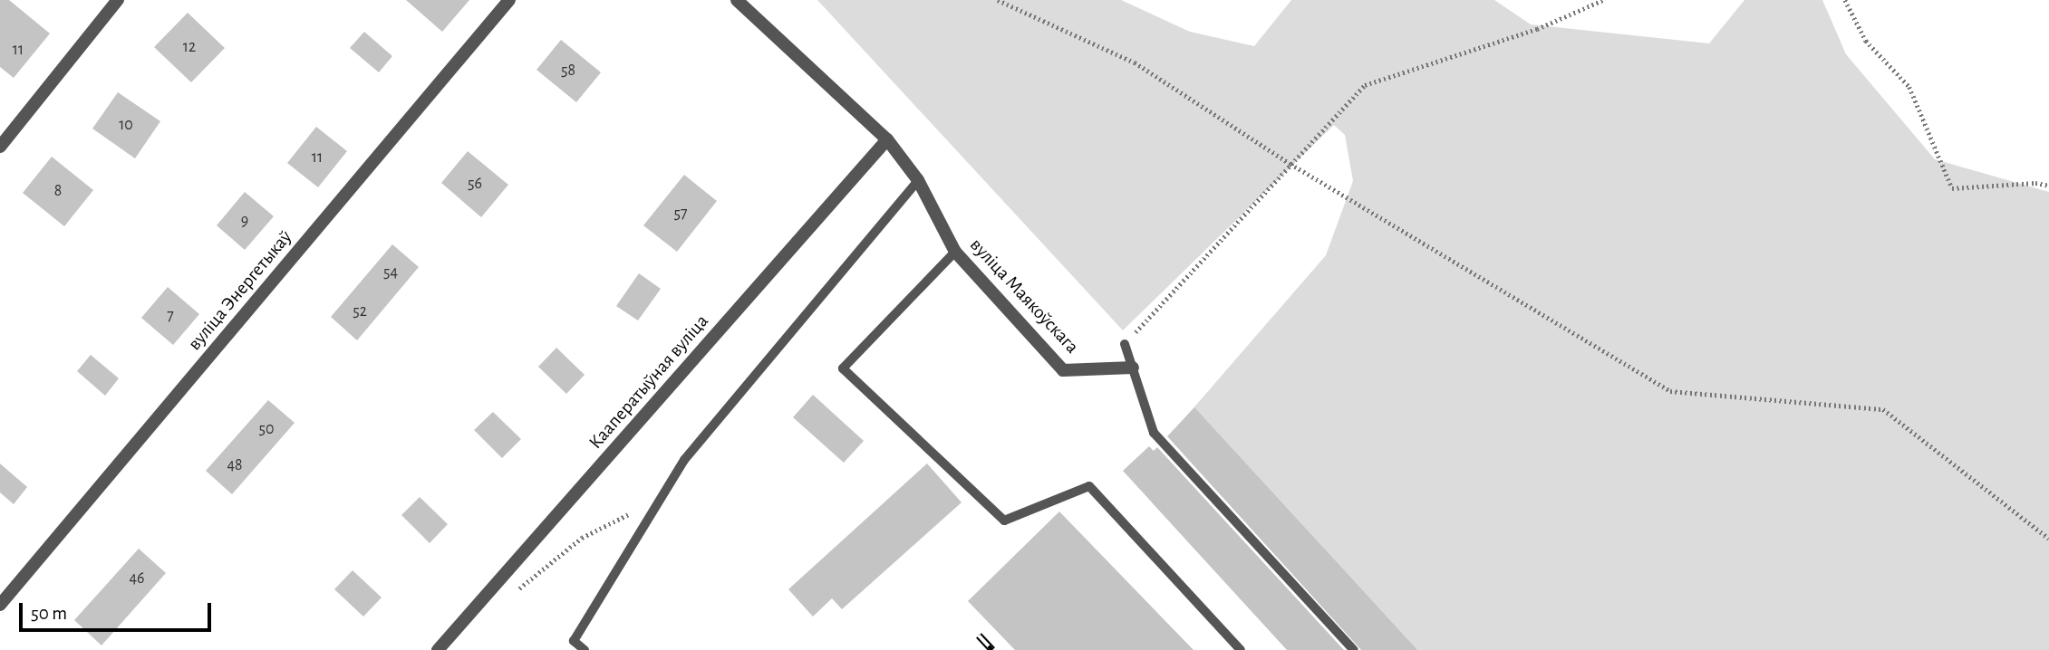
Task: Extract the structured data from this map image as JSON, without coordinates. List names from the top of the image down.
{
  "streets": {
    "street": ["вуліца Энергетыкаў", "вуліца Маякоўскага", "Кааператыўная вуліца"]
  },
  "crossings": [
    ["вуліца Маякоўскага", "Кааператыўная вуліца"]
  ],
  "house_numbers": [
    "12",
    "11",
    "58",
    "10",
    "11",
    "56",
    "8",
    "57",
    "9",
    "54",
    "52",
    "7",
    "50",
    "48",
    "46"
  ],
  "scale_bar": "50 m"
}
